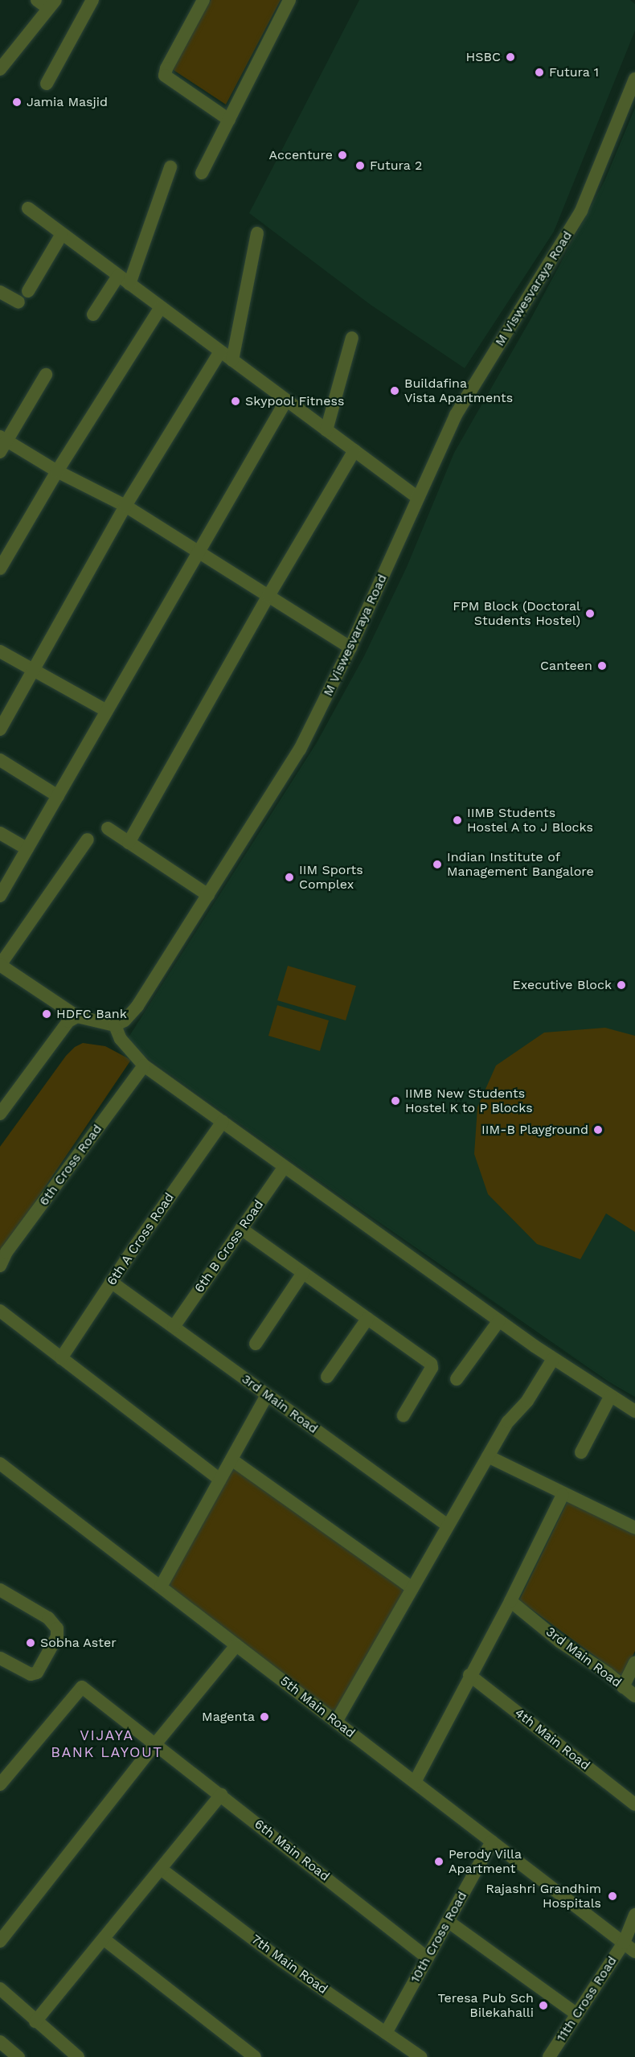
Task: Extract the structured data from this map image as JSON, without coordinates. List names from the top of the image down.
{
  "streets": {
    "street": [
      "M Viswesvaraya Road",
      "6th Cross Road",
      "6th A Cross Road",
      "6th B Cross Road",
      "3rd Main Road",
      "5th Main Road",
      "4th Main Road",
      "6th Main Road",
      "10th Cross Road",
      "7th Main Road",
      "11th Cross Road"
    ]
  },
  "crossings": [
    ["6th A Cross Road", "3rd Main Road"],
    ["6th B Cross Road", "3rd Main Road"],
    ["5th Main Road", "10th Cross Road"],
    ["5th Main Road", "11th Cross Road"],
    ["6th Main Road", "10th Cross Road"],
    ["10th Cross Road", "7th Main Road"]
  ],
  "districts": ["VIJAYA BANK LAYOUT"],
  "places": [
    "HSBC",
    "Futura 1",
    "Jamia Masjid",
    "Accenture",
    "Futura 2",
    "Buildafina Vista Apartments",
    "Skypool Fitness",
    "FPM Block (Doctoral Students Hostel)",
    "Canteen",
    "IIMB Students Hostel A to J Blocks",
    "Indian Institute of Management Bangalore",
    "IIM Sports Complex",
    "Executive Block",
    "HDFC Bank",
    "IIMB New Students Hostel K to P Blocks",
    "IIM-B Playground",
    "Sobha Aster",
    "Magenta",
    "Perody Villa Apartment",
    "Rajashri Grandhim Hospitals",
    "Teresa Pub Sch Bilekahalli"
  ]
}
